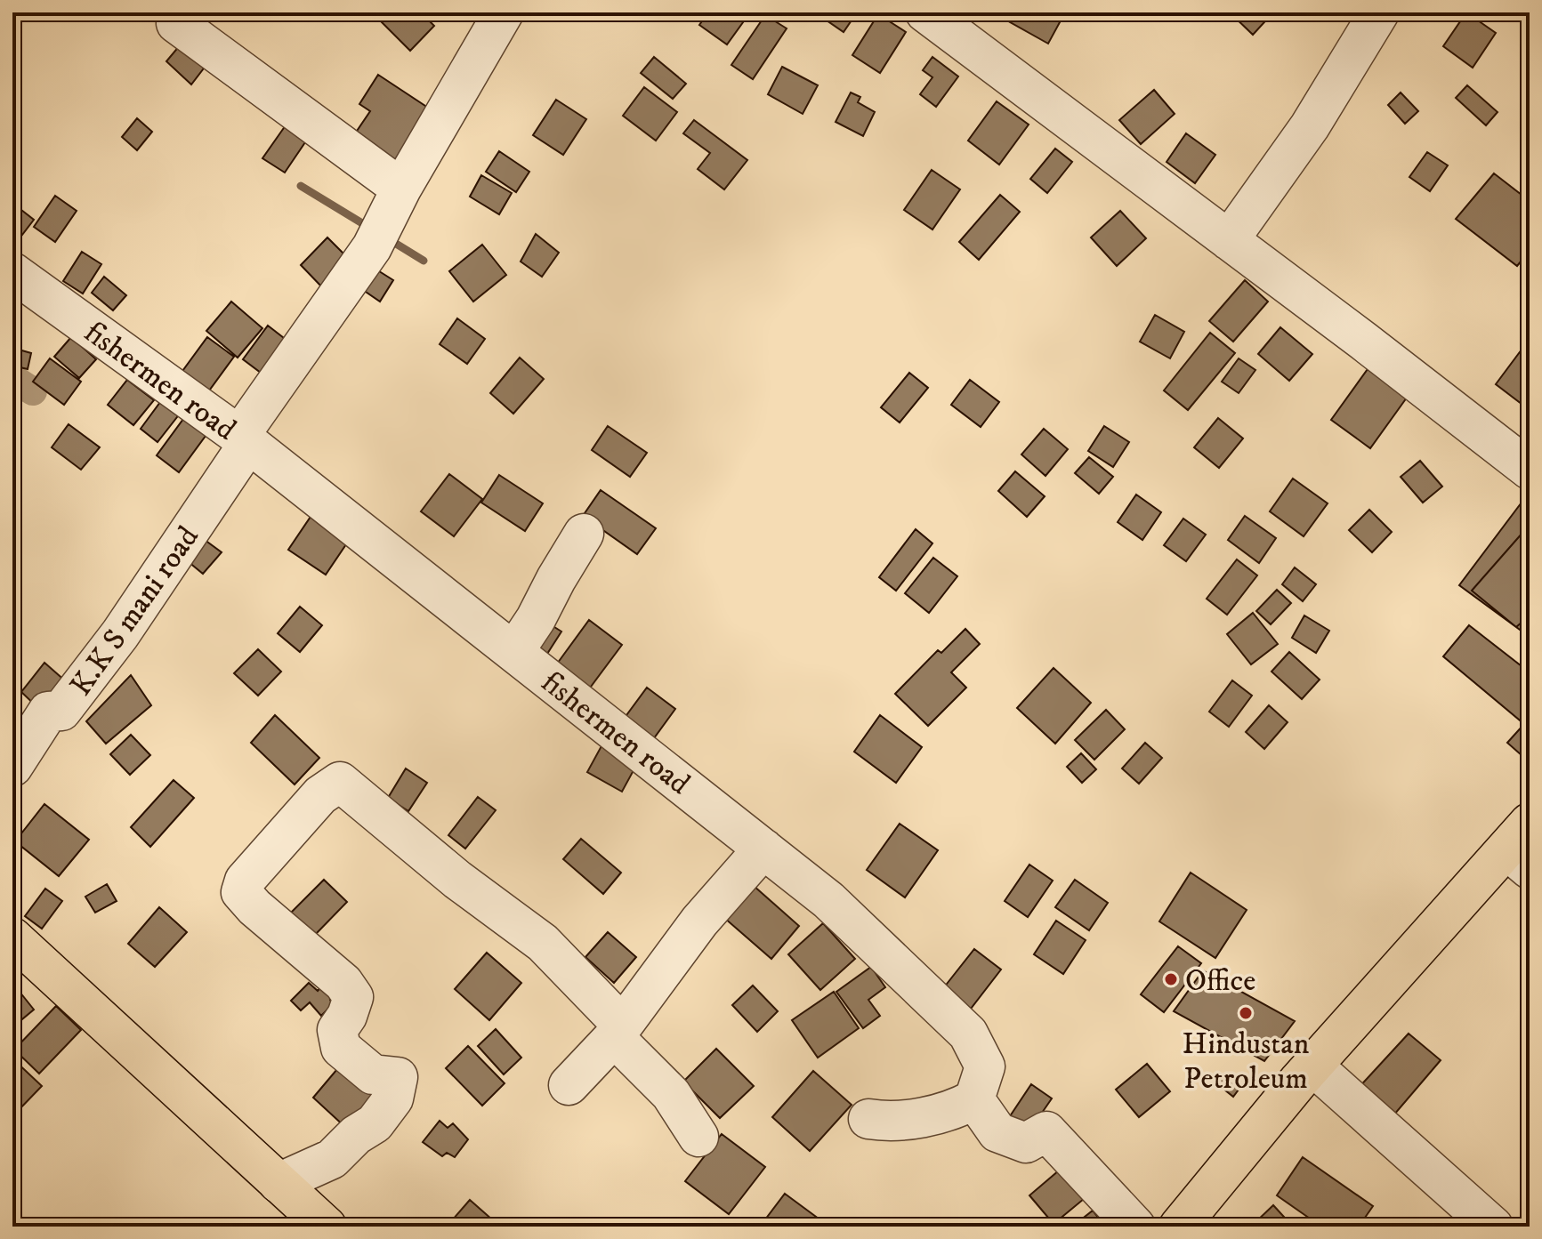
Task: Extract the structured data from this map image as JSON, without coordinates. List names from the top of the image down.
{
  "streets": {
    "street": ["fishermen road", "K.K S mani road"]
  },
  "crossings": [
    ["fishermen road", "K.K S mani road"]
  ],
  "places": ["Office", "Hindustan Petroleum"]
}
